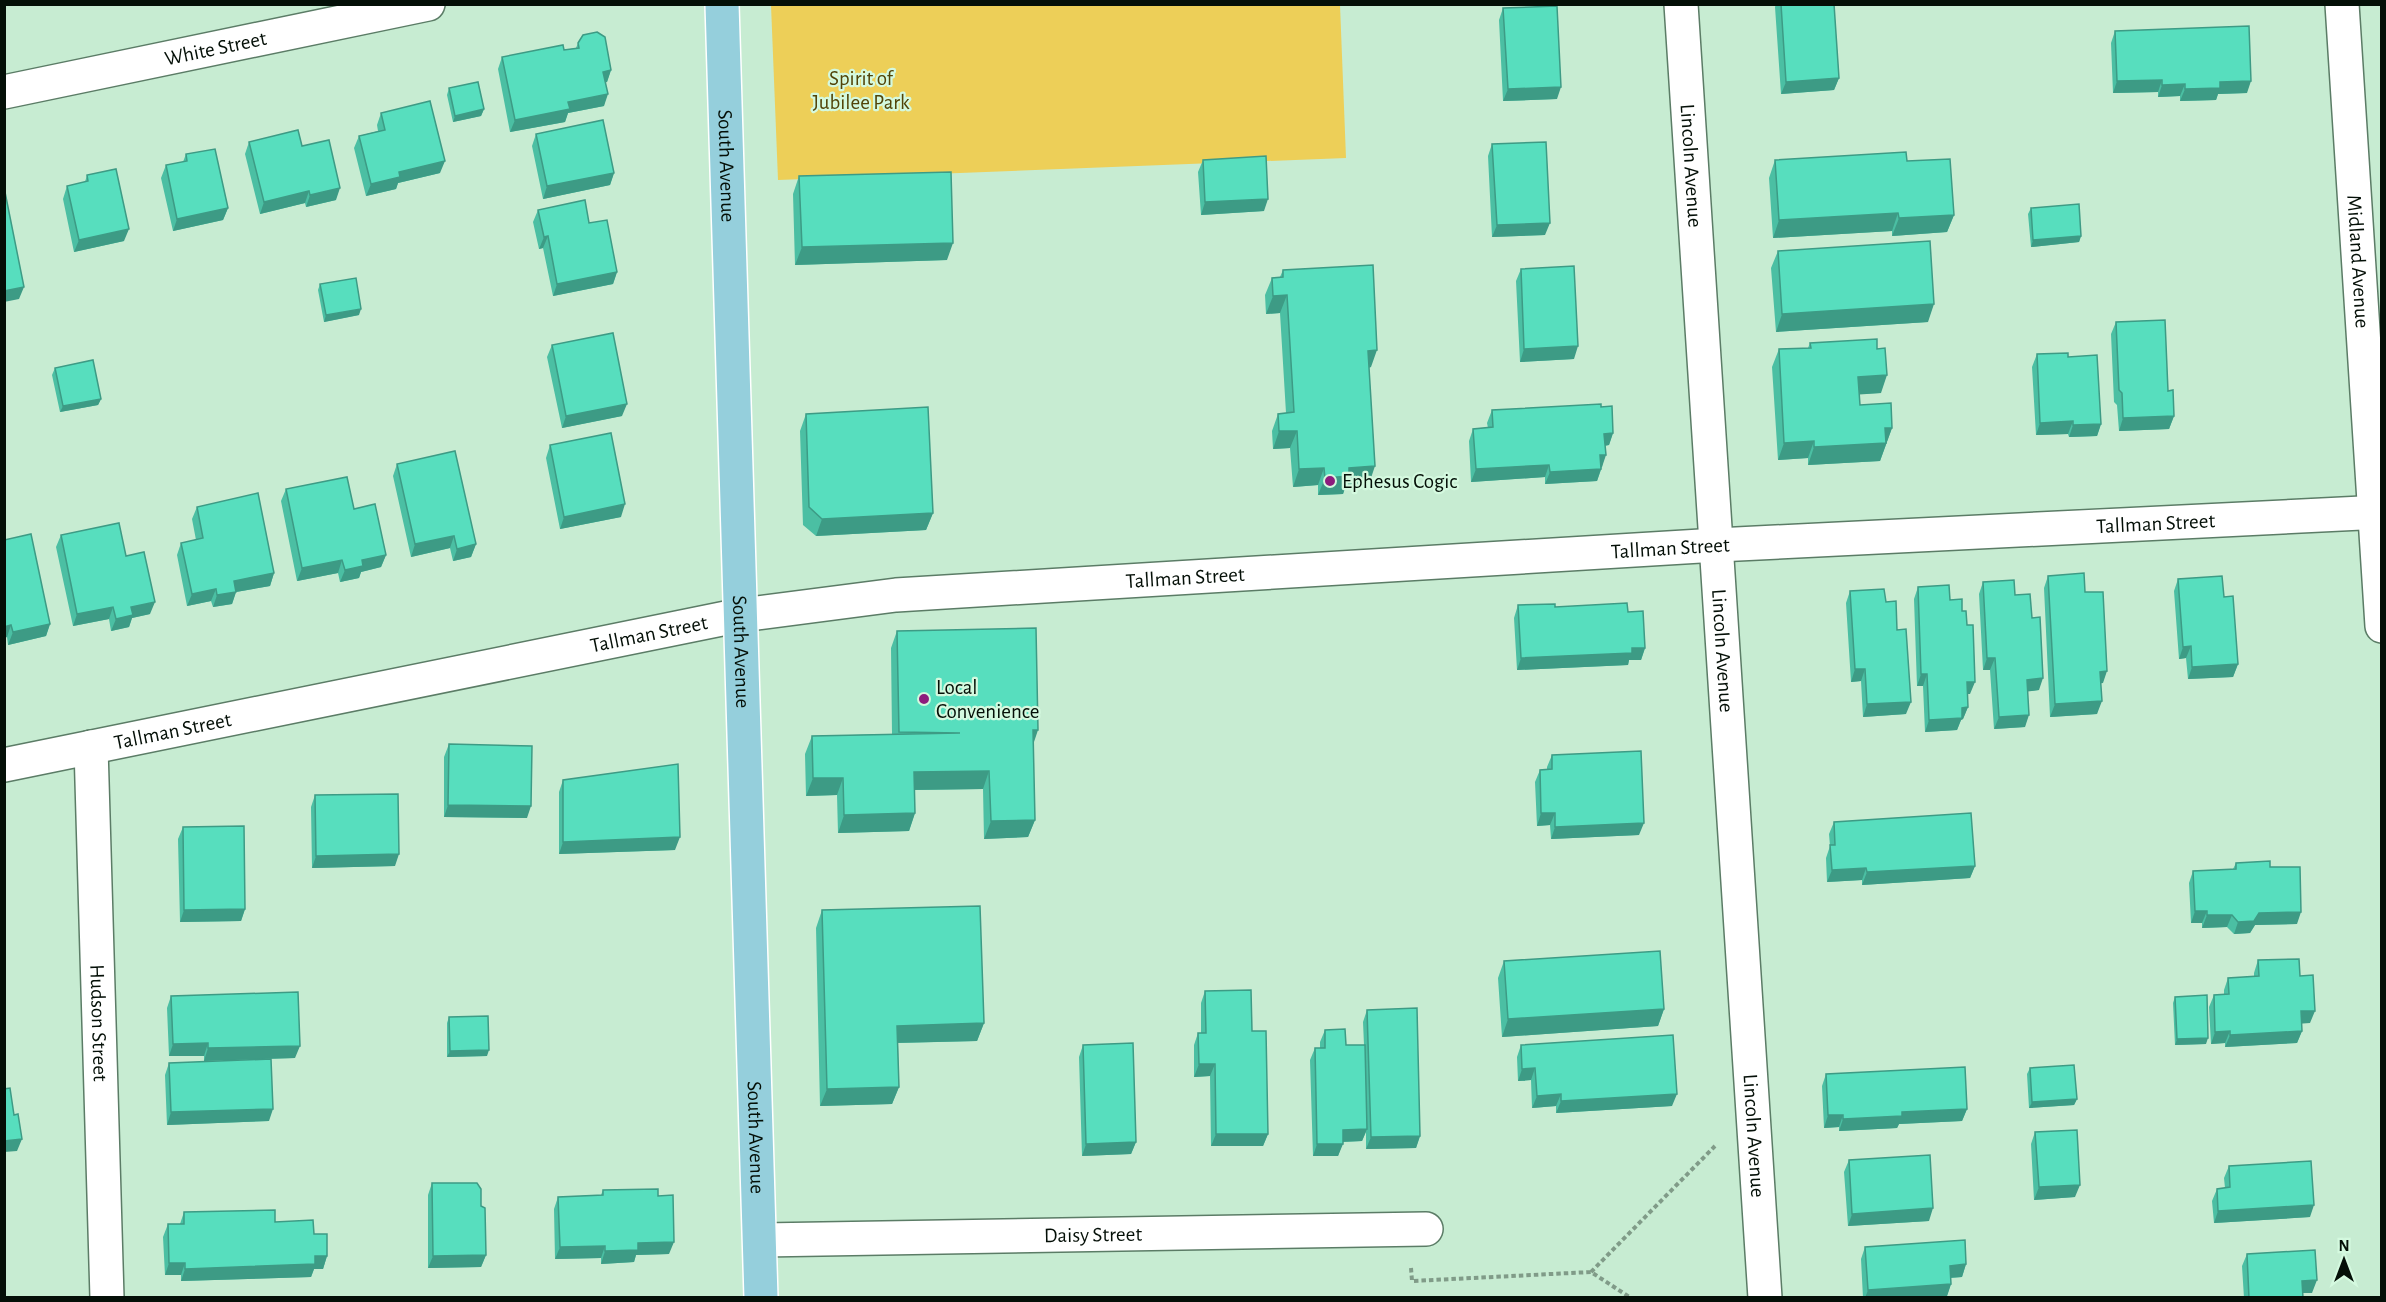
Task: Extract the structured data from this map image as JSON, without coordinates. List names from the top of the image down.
{
  "streets": {
    "main road": ["South Avenue"],
    "street": [
      "White Street",
      "Lincoln Avenue",
      "Midland Avenue",
      "Tallman Street",
      "Hudson Street",
      "Daisy Street"
    ]
  },
  "crossings": [
    ["South Avenue", "Tallman Street"],
    ["South Avenue", "Daisy Street"],
    ["Lincoln Avenue", "Tallman Street"],
    ["Midland Avenue", "Tallman Street"],
    ["Tallman Street", "Hudson Street"]
  ],
  "parks": ["Spirit of Jubilee Park"],
  "places": ["Ephesus Cogic", "Local Convenience"],
  "north": "top"
}
